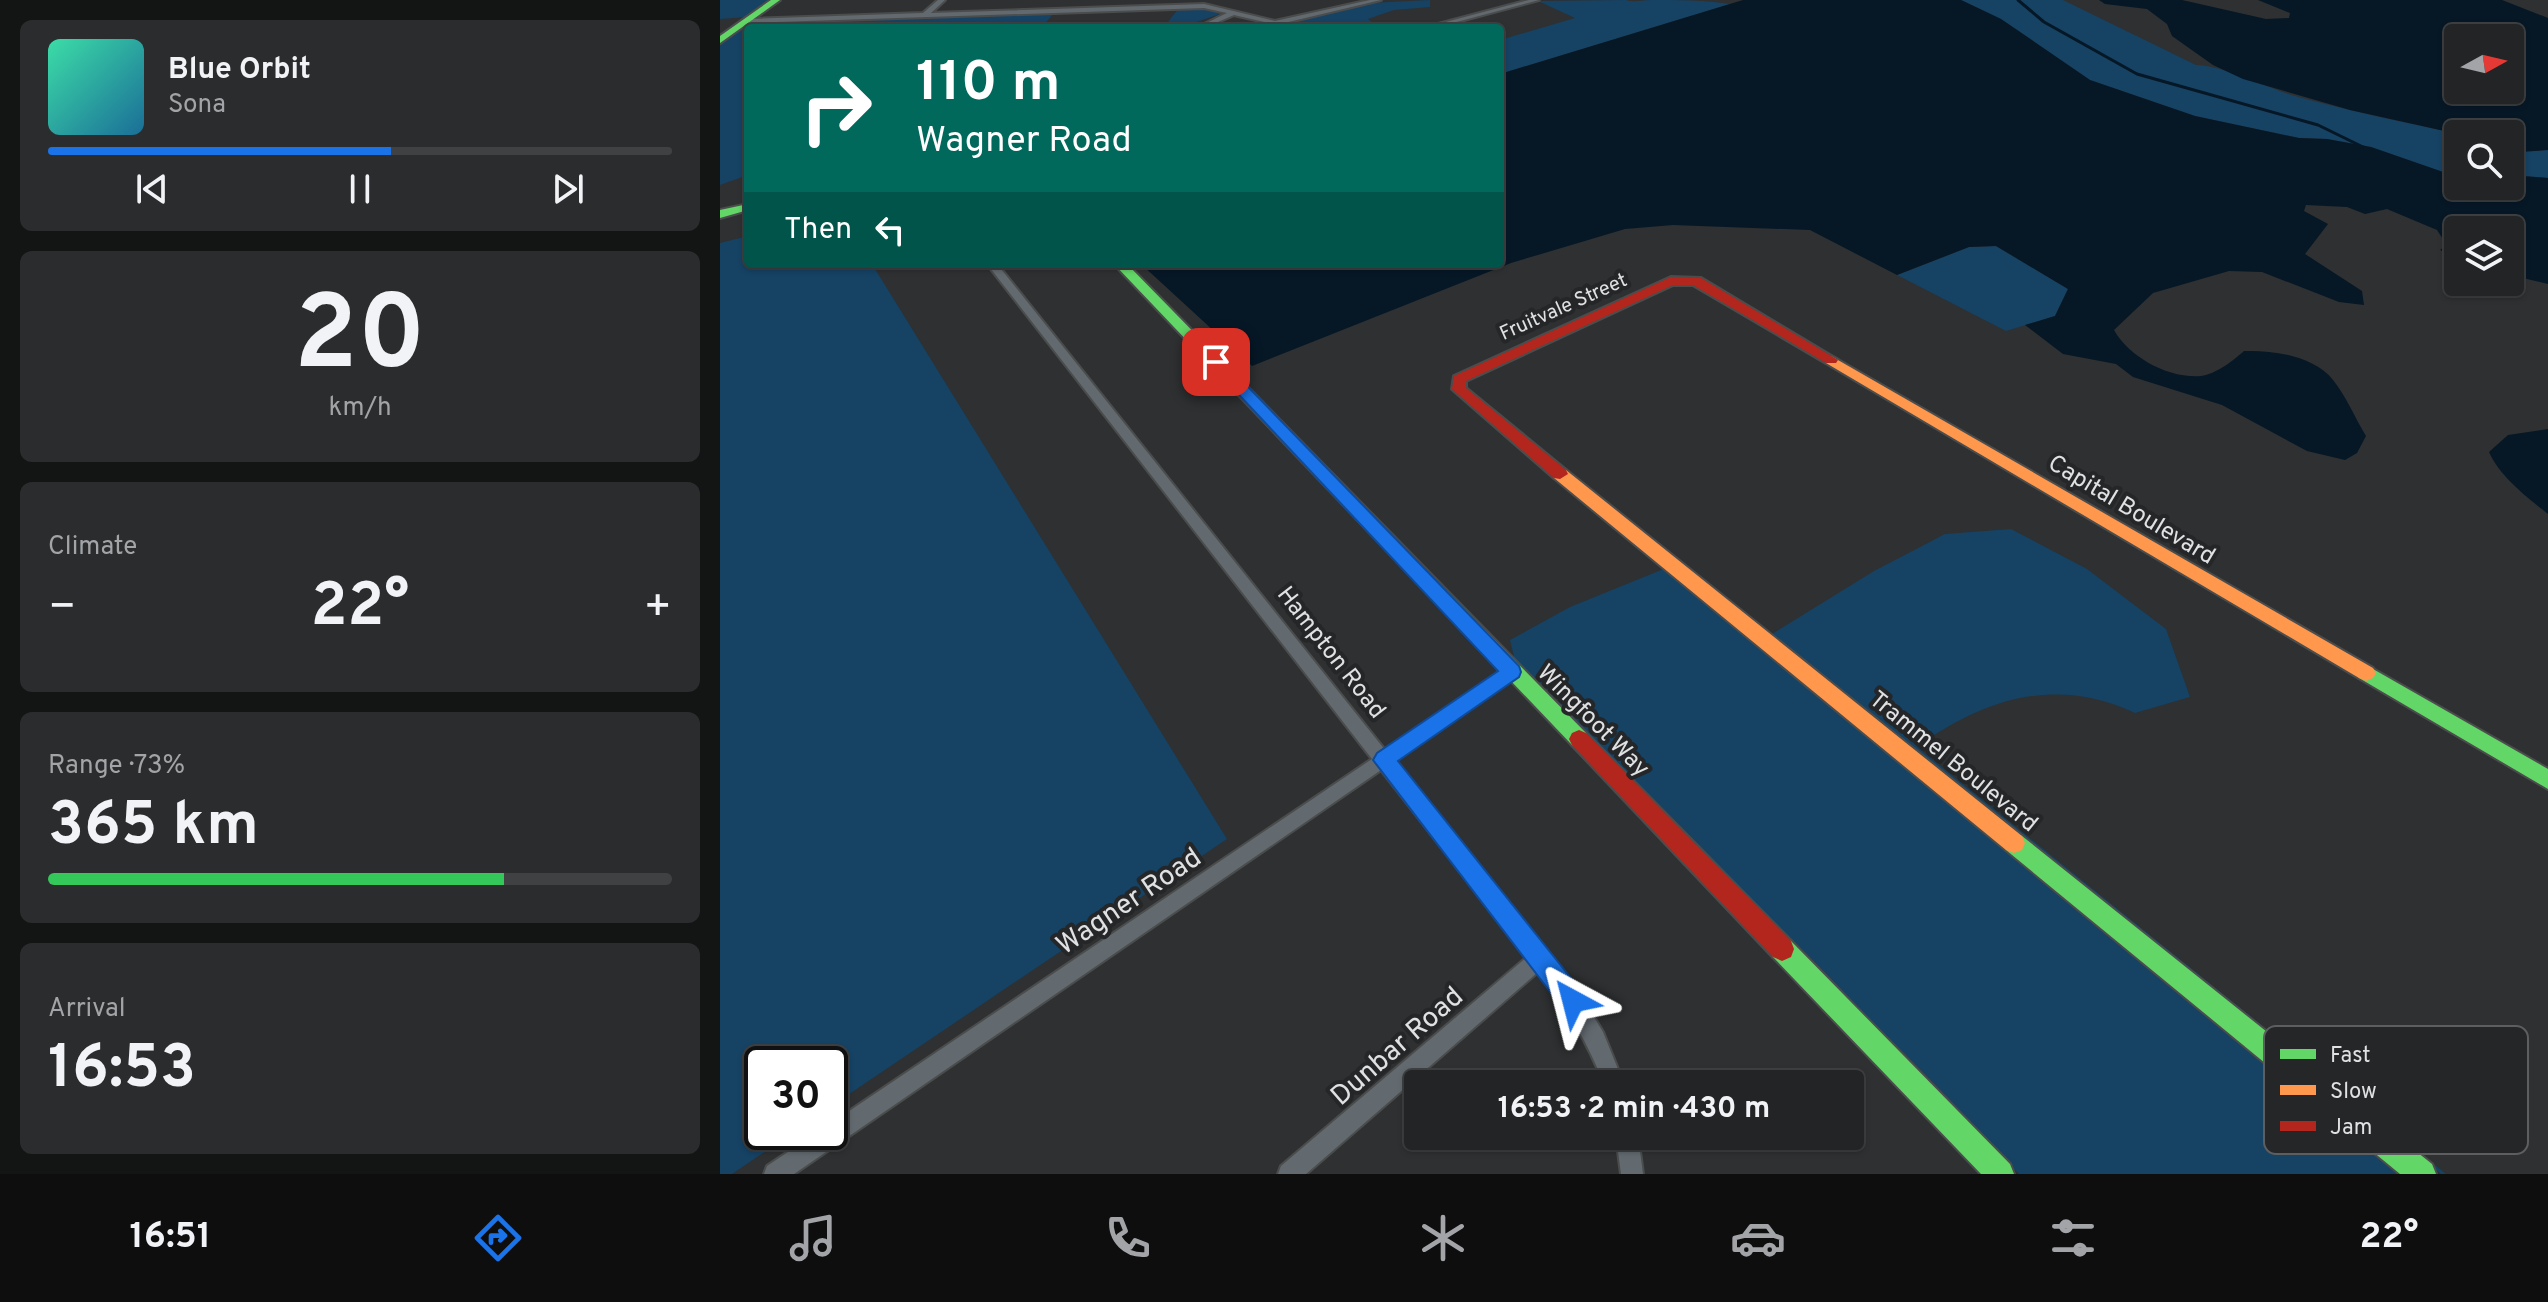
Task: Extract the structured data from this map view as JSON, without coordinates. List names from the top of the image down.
{
  "streets": {
    "street": [
      "Fruitvale Street",
      "Capital Boulevard",
      "Hampton Road",
      "Wingfoot Way",
      "Trammel Boulevard",
      "Wagner Road",
      "Dunbar Road"
    ]
  },
  "crossings": [
    ["Fruitvale Street", "Capital Boulevard"],
    ["Fruitvale Street", "Trammel Boulevard"],
    ["Hampton Road", "Wagner Road"],
    ["Hampton Road", "Dunbar Road"],
    ["Wingfoot Way", "Wagner Road"]
  ],
  "legend": ["Fast", "Slow", "Jam"],
  "north": "right",
  "page": {
    "turn": ["110 m", "Wagner Road"],
    "song": ["Blue Orbit", "Sona"],
    "then": "Then",
    "tile": [
      ["20", "km/h"],
      "Climate",
      ["Range · 73%", "365 km"],
      ["Arrival", "16:53"]
    ],
    "heat": ["−", "22°", "+"],
    "limit": "30",
    "trip": "16:53 · 2 min · 430 m",
    "tabs": ["16:51", "22°"]
  }
}
